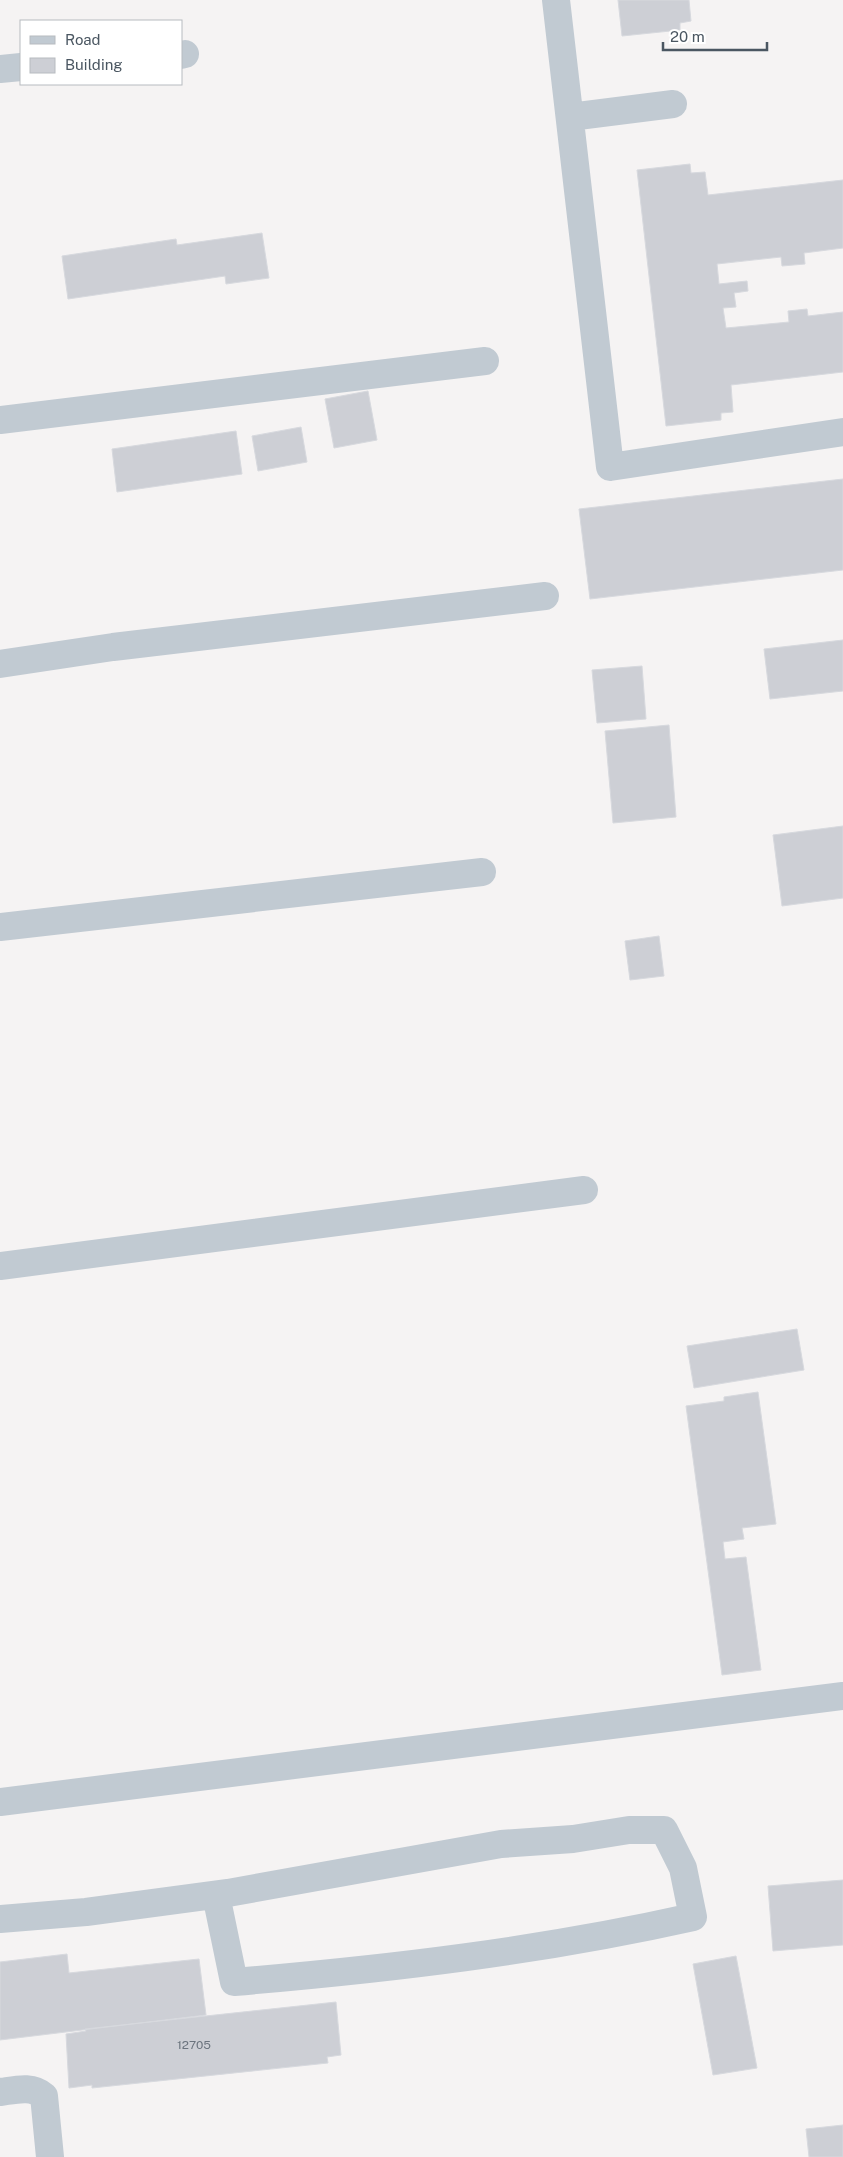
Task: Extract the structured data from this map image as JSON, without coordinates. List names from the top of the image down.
{
  "house_numbers": ["12705"],
  "legend": ["Road", "Building"],
  "scale_bar": "20 m"
}
